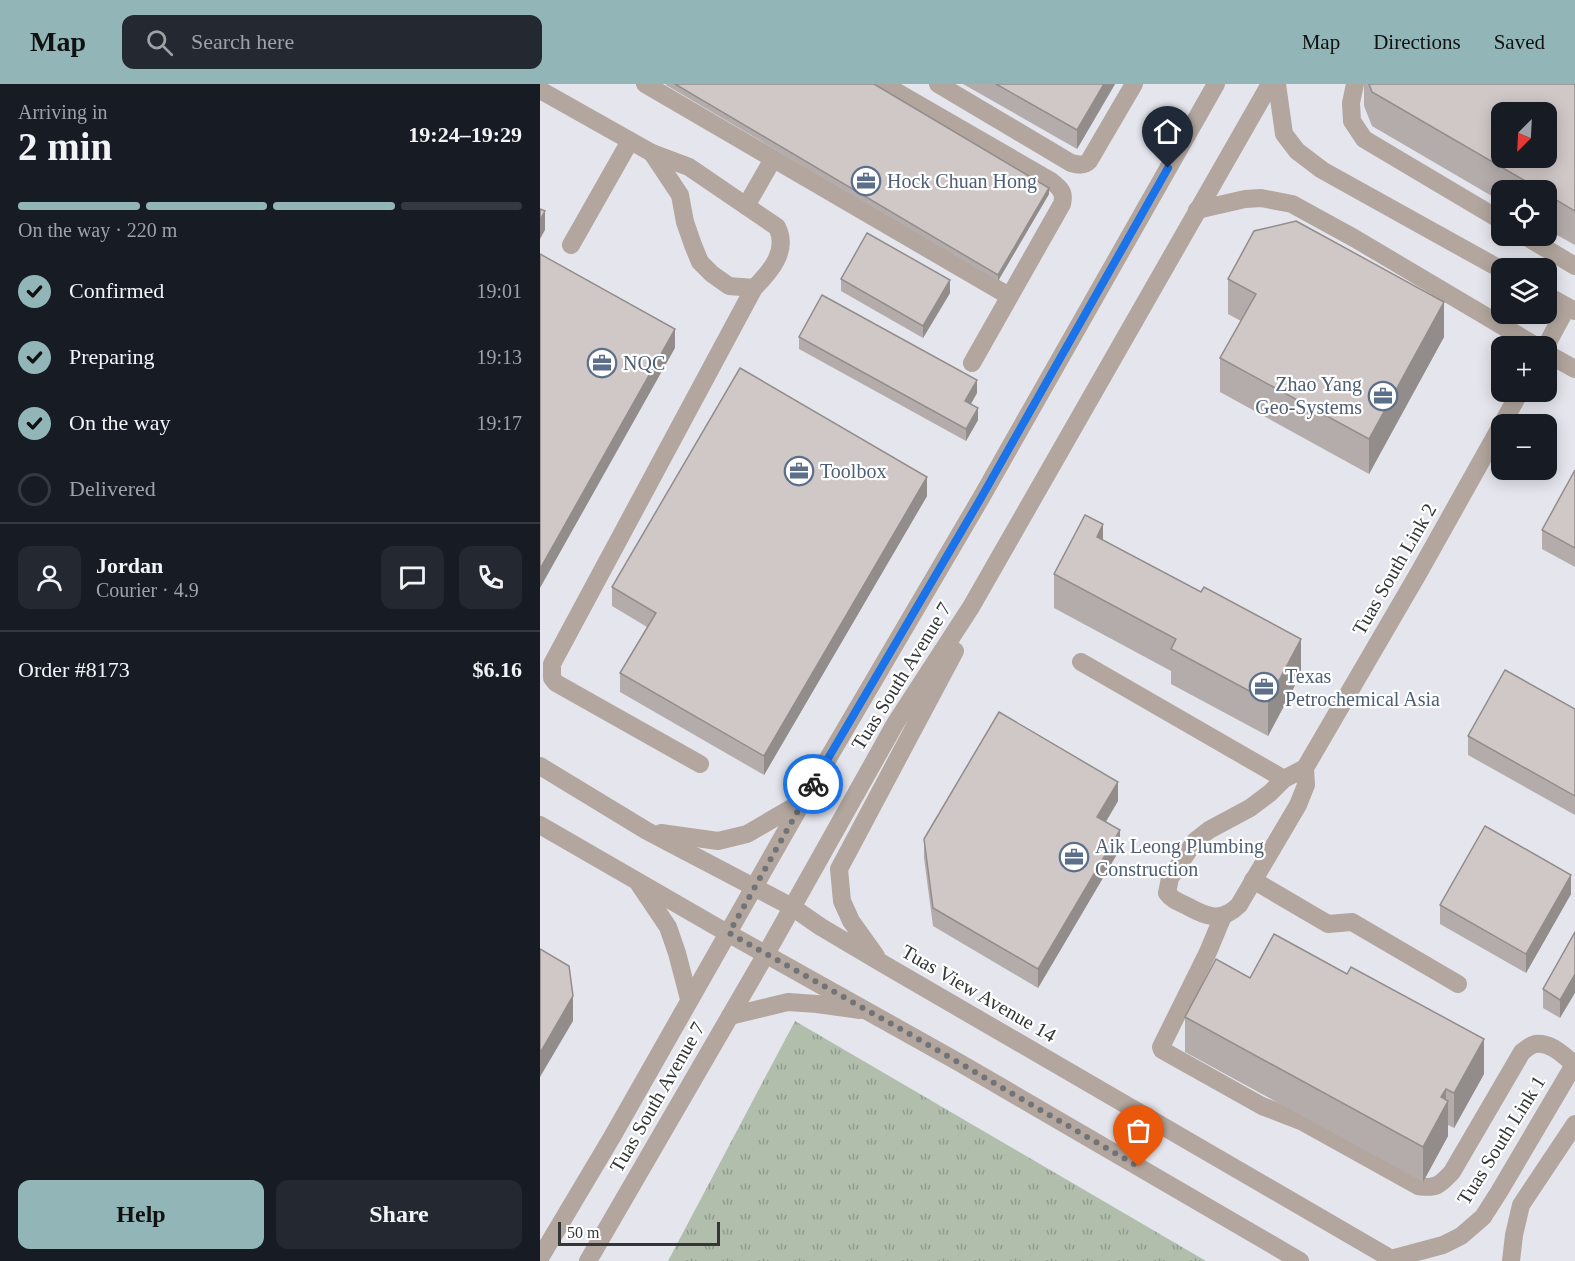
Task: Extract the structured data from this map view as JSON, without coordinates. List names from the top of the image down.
{
  "streets": {
    "street": [
      "Tuas South Link 2",
      "Tuas South Avenue 7",
      "Tuas View Avenue 14",
      "Tuas South Link 1"
    ]
  },
  "crossings": [
    ["Tuas South Avenue 7", "Tuas View Avenue 14"],
    ["Tuas View Avenue 14", "Tuas South Link 1"]
  ],
  "places": {
    "office": [
      "Hock Chuan Hong",
      "NQC",
      "Zhao Yang Geo-Systems",
      "Toolbox",
      "Texas Petrochemical Asia",
      "Aik Leong Plumbing Construction"
    ]
  },
  "scale_bar": "50 m",
  "north": "bottom left",
  "page": {
    "header": "Map",
    "search": "Search here",
    "nav": ["Map", "Directions", "Saved"],
    "heading": ["2 min", "Arriving in", "19:24–19:29"],
    "panel": [
      "Jordan",
      "Courier · 4.9",
      "Order #8173",
      "$6.16"
    ],
    "map_buttons": ["+", "−"],
    "bar": "On the way · 220 m",
    "list": [
      ["Confirmed", "19:01"],
      ["Preparing", "19:13"],
      ["On the way", "19:17"],
      "Delivered"
    ],
    "buttons": ["Help", "Share"],
    "scale": "50 m"
  }
}
